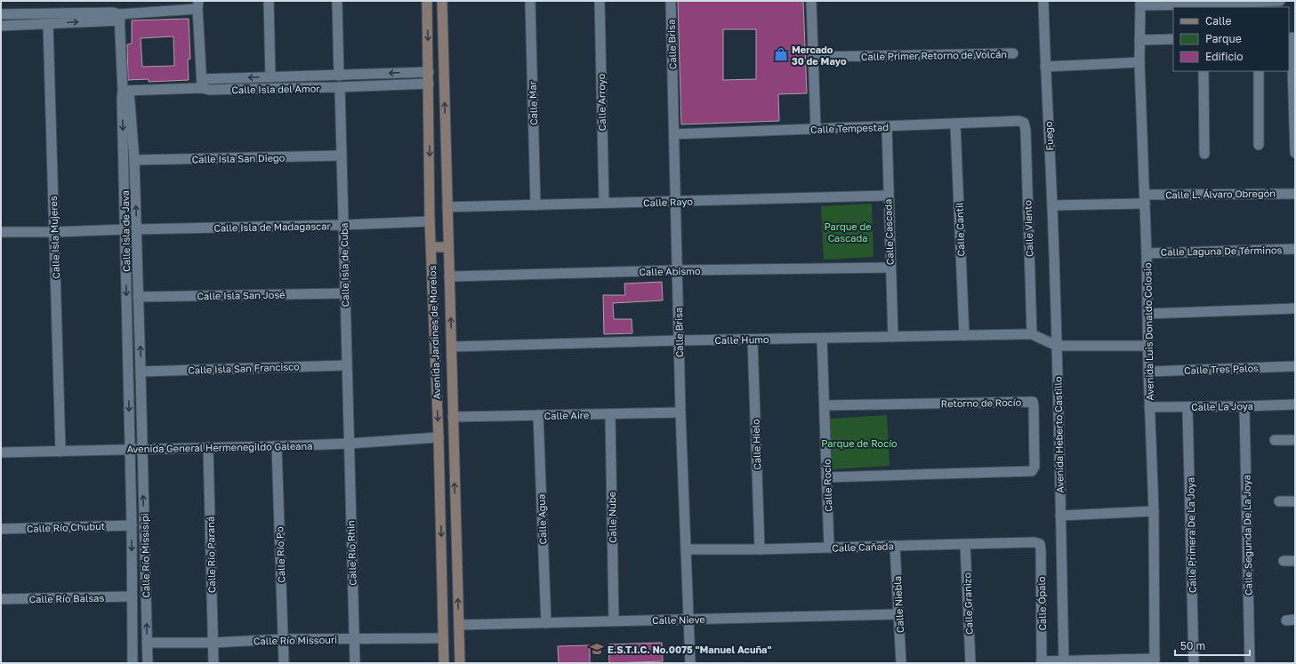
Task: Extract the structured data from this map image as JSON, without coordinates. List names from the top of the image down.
{
  "streets": {
    "main road": ["Avenida Jardines de Morelos"],
    "street": [
      "Calle Brisa",
      "Calle Primer Retorno de Volcán",
      "Calle Isla del Amor",
      "Calle Arroyo",
      "Calle Mar",
      "Calle Tempestad",
      "Fuego",
      "Calle Isla San Diego",
      "Calle L. Álvaro Obregón",
      "Calle Rayo",
      "Calle Isla de Madagascar",
      "Calle Viento",
      "Calle Cantil",
      "Calle Isla de Java",
      "Calle Cascada",
      "Calle Isla Mujeres",
      "Calle Laguna De Términos",
      "Calle Isla de Cuba",
      "Calle Abismo",
      "Calle Isla San José",
      "Avenida Luis Donaldo Colosio",
      "Calle Humo",
      "Calle Isla San Francisco",
      "Calle Tres Palos",
      "Retorno de Rocío",
      "Calle La Joya",
      "Calle Aire",
      "Avenida Heberto Castillo",
      "Calle Hielo",
      "Avenida General Hermenegildo Galeana",
      "Calle Rocío",
      "Calle Nube",
      "Calle Agua",
      "Calle Río Chubut",
      "Calle Primera De La Joya",
      "Calle Segunda De La Joya",
      "Calle Cañada",
      "Calle Río Rhin",
      "Calle Río Paraná",
      "Calle Río Po",
      "Calle Río Missisipi",
      "Calle Río Balsas",
      "Calle Granizo",
      "Calle Ópalo",
      "Calle Niebla",
      "Calle Nieve",
      "Calle Río Missouri"
    ]
  },
  "crossings": [
    ["Calle Brisa", "Calle Tempestad"],
    ["Calle Brisa", "Calle Rayo"],
    ["Calle Brisa", "Calle Abismo"],
    ["Calle Brisa", "Calle Humo"],
    ["Calle Brisa", "Calle Aire"],
    ["Calle Brisa", "Calle Cañada"],
    ["Calle Brisa", "Calle Nieve"],
    ["Calle Isla del Amor", "Calle Isla de Java"],
    ["Calle Isla del Amor", "Calle Isla de Cuba"],
    ["Calle Isla del Amor", "Avenida Jardines de Morelos"],
    ["Calle Arroyo", "Calle Rayo"],
    ["Calle Mar", "Calle Rayo"],
    ["Calle Tempestad", "Calle Viento"],
    ["Calle Tempestad", "Calle Cantil"],
    ["Calle Tempestad", "Calle Cascada"],
    ["Fuego", "Calle L. Álvaro Obregón"],
    ["Fuego", "Avenida Heberto Castillo"],
    ["Calle Isla San Diego", "Calle Isla de Java"],
    ["Calle Isla San Diego", "Calle Isla de Cuba"],
    ["Calle L. Álvaro Obregón", "Avenida Luis Donaldo Colosio"],
    ["Calle L. Álvaro Obregón", "Avenida Heberto Castillo"],
    ["Calle Rayo", "Calle Cascada"],
    ["Calle Rayo", "Avenida Jardines de Morelos"],
    ["Calle Isla de Madagascar", "Calle Isla de Java"],
    ["Calle Isla de Madagascar", "Calle Isla de Cuba"],
    ["Calle Isla de Madagascar", "Avenida Jardines de Morelos"],
    ["Calle Viento", "Calle Humo"],
    ["Calle Cantil", "Calle Humo"],
    ["Calle Isla de Java", "Calle Isla San José"],
    ["Calle Isla de Java", "Calle Isla San Francisco"],
    ["Calle Isla de Java", "Avenida General Hermenegildo Galeana"],
    ["Calle Isla de Java", "Calle Río Missisipi"],
    ["Calle Cascada", "Calle Abismo"],
    ["Calle Cascada", "Calle Humo"],
    ["Calle Isla Mujeres", "Avenida General Hermenegildo Galeana"],
    ["Calle Laguna De Términos", "Avenida Luis Donaldo Colosio"],
    ["Calle Isla de Cuba", "Calle Isla San José"],
    ["Calle Isla de Cuba", "Calle Isla San Francisco"],
    ["Calle Isla de Cuba", "Avenida General Hermenegildo Galeana"],
    ["Calle Isla de Cuba", "Calle Río Rhin"],
    ["Calle Abismo", "Avenida Jardines de Morelos"],
    ["Avenida Luis Donaldo Colosio", "Calle Tres Palos"],
    ["Avenida Luis Donaldo Colosio", "Calle La Joya"],
    ["Avenida Jardines de Morelos", "Calle Humo"],
    ["Avenida Jardines de Morelos", "Calle Aire"],
    ["Avenida Jardines de Morelos", "Avenida General Hermenegildo Galeana"],
    ["Avenida Jardines de Morelos", "Calle Nieve"],
    ["Avenida Jardines de Morelos", "Calle Río Missouri"],
    ["Calle Humo", "Calle Hielo"],
    ["Calle Humo", "Calle Rocío"],
    ["Retorno de Rocío", "Calle Rocío"],
    ["Calle La Joya", "Calle Primera De La Joya"],
    ["Calle La Joya", "Calle Segunda De La Joya"],
    ["Calle Aire", "Calle Nube"],
    ["Calle Aire", "Calle Agua"],
    ["Calle Hielo", "Calle Cañada"],
    ["Avenida General Hermenegildo Galeana", "Calle Río Rhin"],
    ["Avenida General Hermenegildo Galeana", "Calle Río Paraná"],
    ["Avenida General Hermenegildo Galeana", "Calle Río Po"],
    ["Avenida General Hermenegildo Galeana", "Calle Río Missisipi"],
    ["Calle Rocío", "Calle Cañada"],
    ["Calle Nube", "Calle Nieve"],
    ["Calle Agua", "Calle Nieve"],
    ["Calle Río Chubut", "Calle Río Missisipi"],
    ["Calle Cañada", "Calle Granizo"],
    ["Calle Cañada", "Calle Ópalo"],
    ["Calle Cañada", "Calle Niebla"],
    ["Calle Río Rhin", "Calle Río Missouri"],
    ["Calle Río Paraná", "Calle Río Missouri"],
    ["Calle Río Po", "Calle Río Missouri"],
    ["Calle Río Missisipi", "Calle Río Balsas"],
    ["Calle Río Missisipi", "Calle Río Missouri"],
    ["Calle Niebla", "Calle Nieve"]
  ],
  "parks": ["Parque de Cascada", "Parque de Rocío"],
  "places": {
    "shop": ["Mercado 30 de Mayo"],
    "school or university": ["E.S.T.I.C. No.0075 \"Manuel Acuña\""]
  },
  "legend": ["Calle", "Parque", "Edificio"],
  "scale_bar": "50 m"
}
